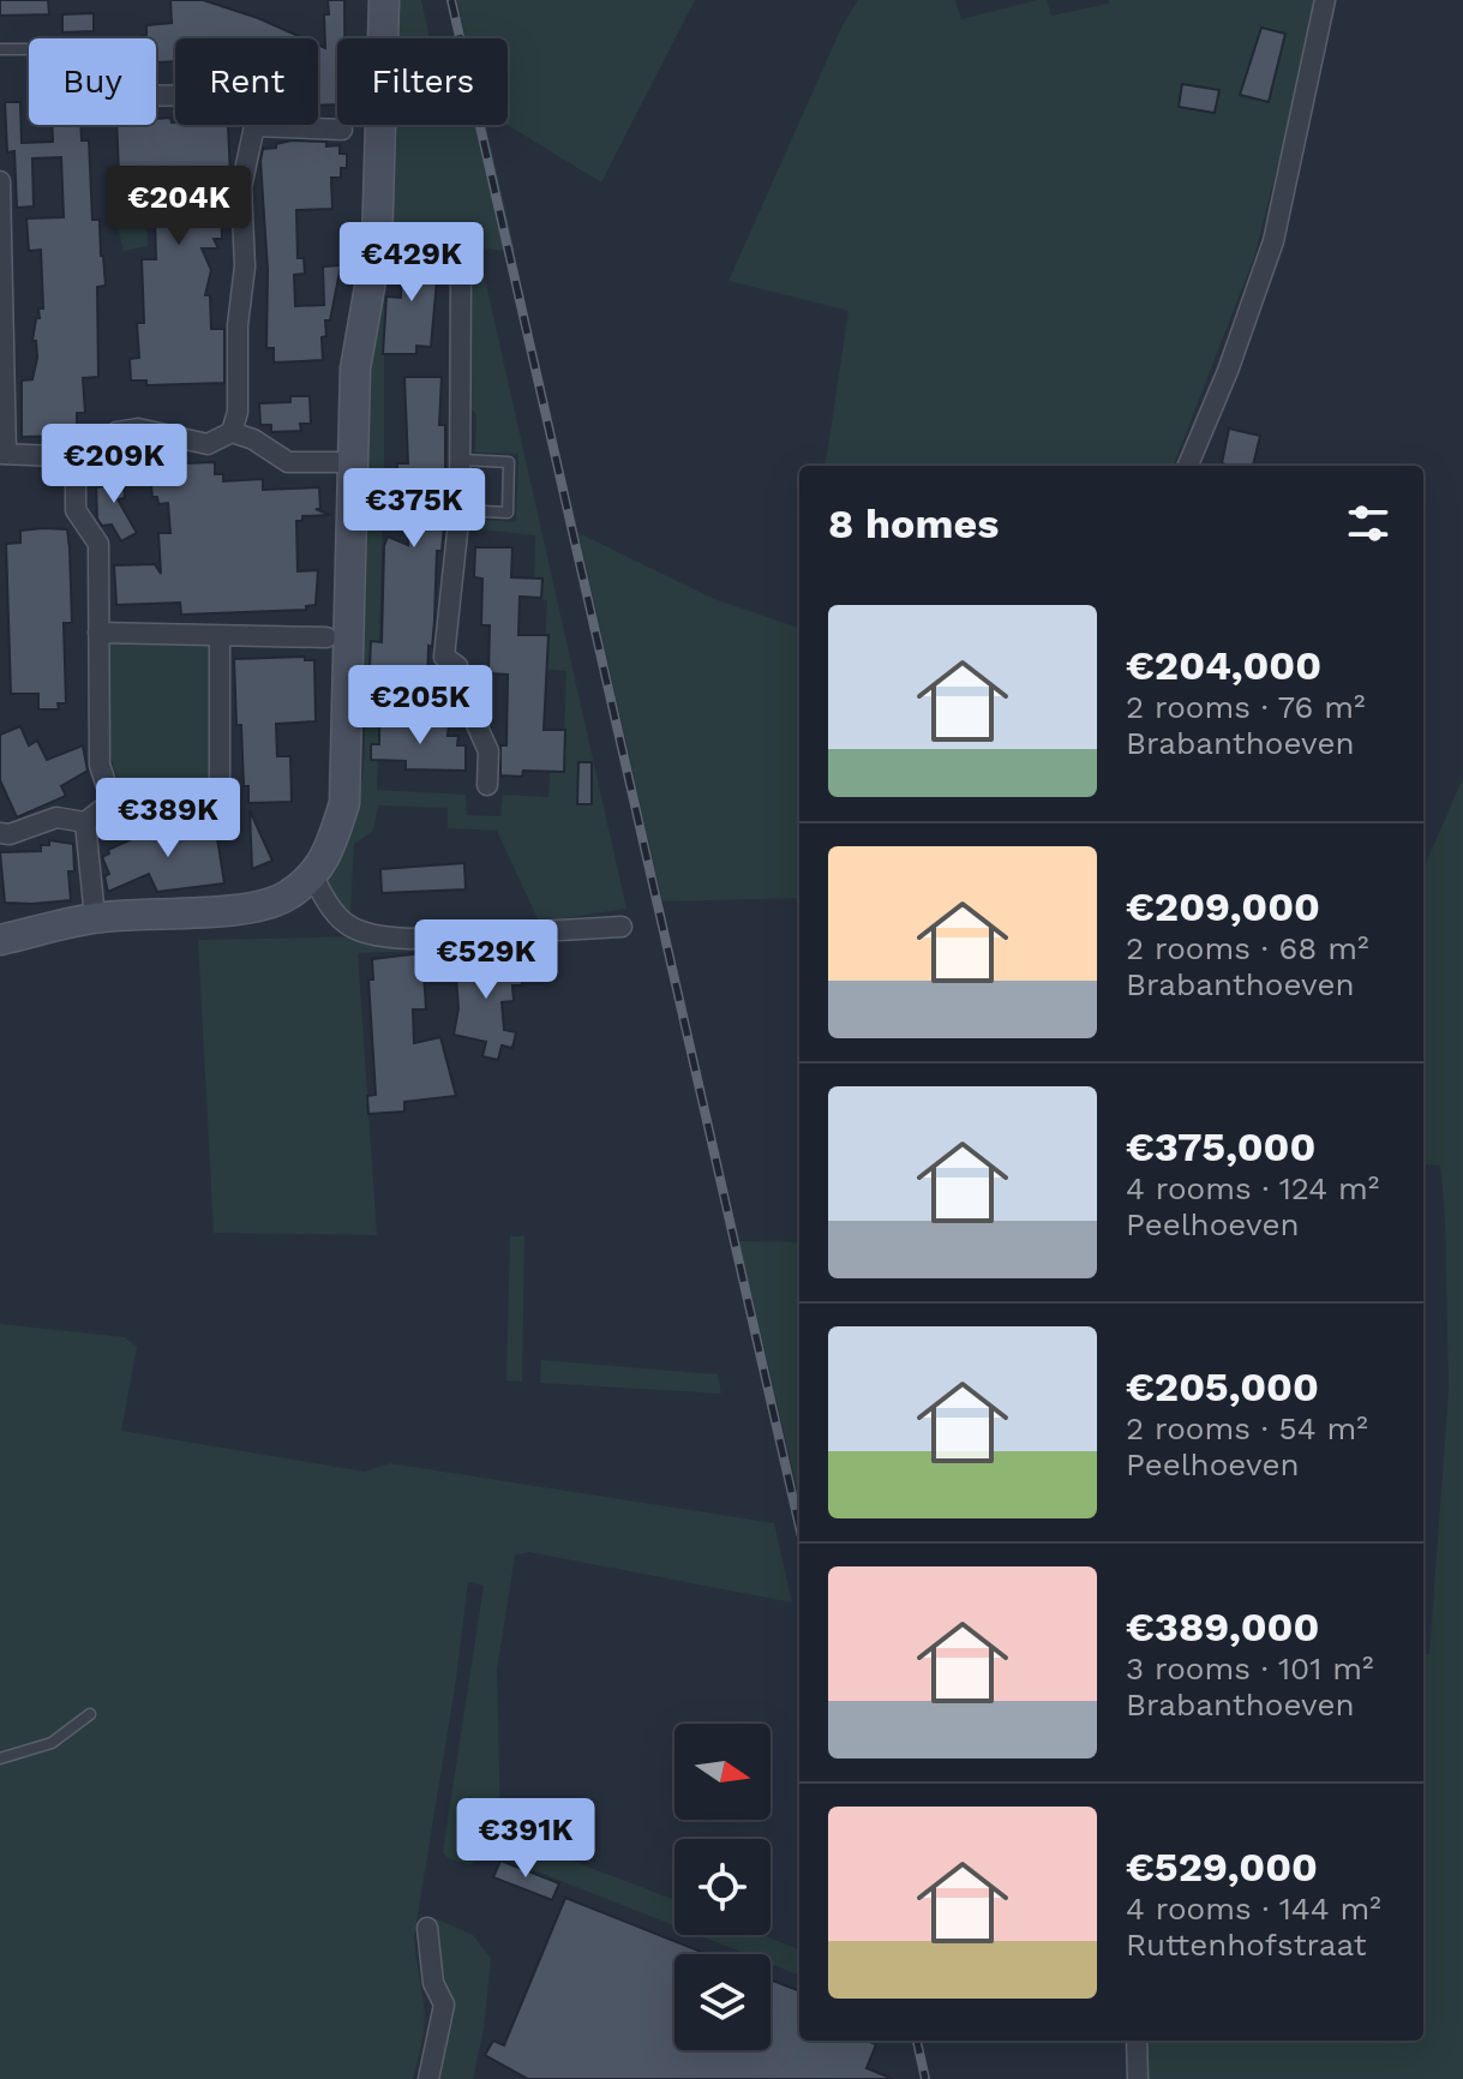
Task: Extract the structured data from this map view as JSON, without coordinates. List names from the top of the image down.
{
  "north": "right",
  "page": {
    "chip": ["Buy", "Rent", "Filters"],
    "price": [
      "€204K",
      "€429K",
      "€209K",
      "€375K",
      "€205K",
      "€389K",
      "€529K",
      "€391K"
    ],
    "heading": "8 homes",
    "list": [
      {
        "name": "€204,000",
        "note": "2 rooms · 76 m² · Brabanthoeven"
      },
      {
        "name": "€209,000",
        "note": "2 rooms · 68 m² · Brabanthoeven"
      },
      {
        "name": "€375,000",
        "note": "4 rooms · 124 m² · Peelhoeven"
      },
      {
        "name": "€205,000",
        "note": "2 rooms · 54 m² · Peelhoeven"
      },
      {
        "name": "€389,000",
        "note": "3 rooms · 101 m² · Brabanthoeven"
      },
      {
        "name": "€529,000",
        "note": "4 rooms · 144 m² · Ruttenhofstraat"
      }
    ]
  }
}
